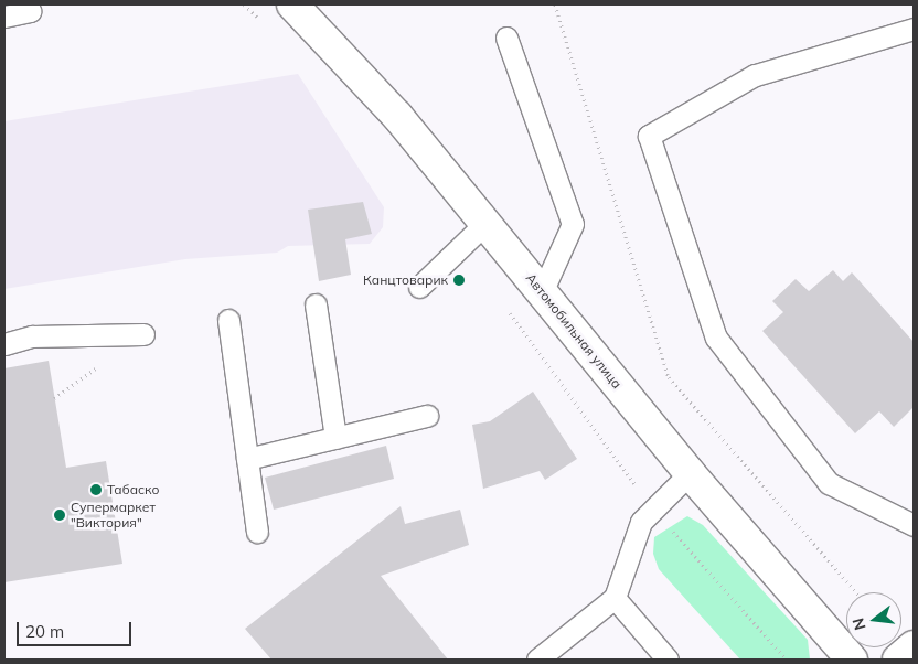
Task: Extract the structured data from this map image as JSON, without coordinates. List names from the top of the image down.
{
  "streets": {
    "street": ["Автомобильная улица"]
  },
  "places": ["Канцтоварик", "Табаско", "Супермаркет \"Виктория\""],
  "scale_bar": "20 m",
  "north": "left"
}
